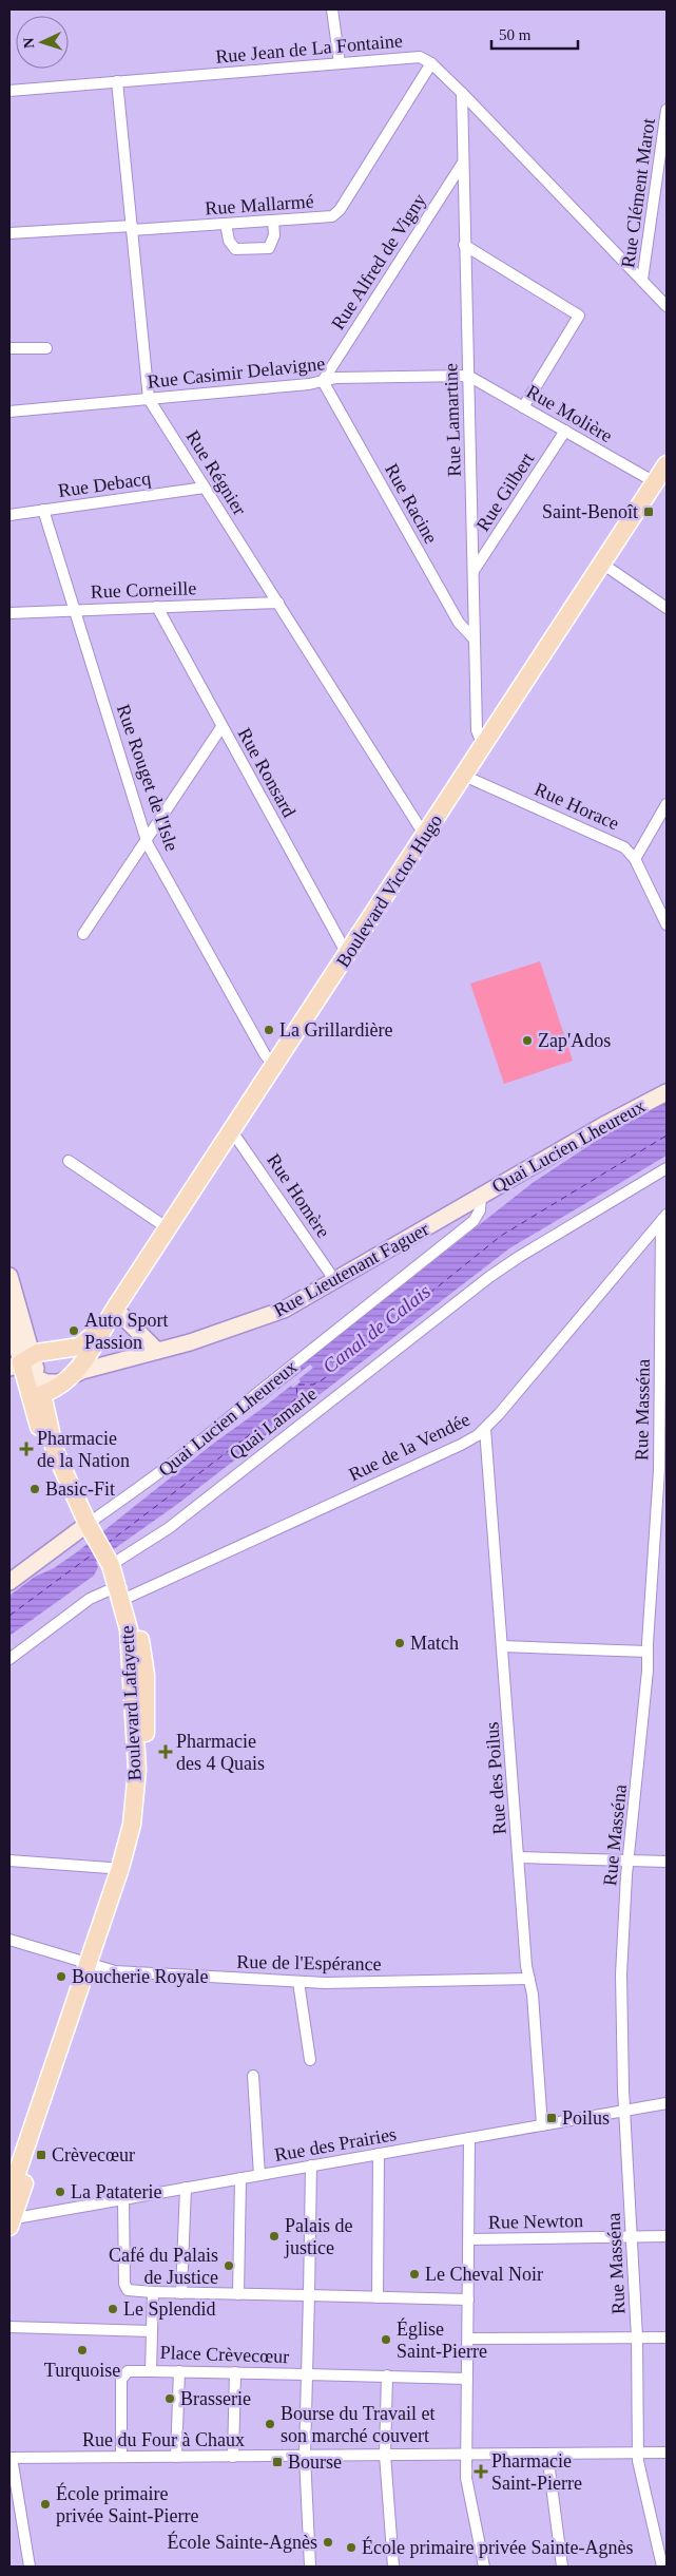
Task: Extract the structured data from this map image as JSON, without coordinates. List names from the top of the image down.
{
  "streets": {
    "main road": ["Boulevard Victor Hugo", "Boulevard Lafayette"],
    "street": [
      "Rue Jean de La Fontaine",
      "Rue Clément Marot",
      "Rue Mallarmé",
      "Rue Alfred de Vigny",
      "Rue Casimir Delavigne",
      "Rue Molière",
      "Rue Lamartine",
      "Rue Régnier",
      "Rue Debacq",
      "Rue Gilbert",
      "Rue Racine",
      "Rue Corneille",
      "Rue Ronsard",
      "Rue Rouget de l'Isle",
      "Rue Horace",
      "Quai Lucien Lheureux",
      "Rue Homère",
      "Rue Lieutenant Faguer",
      "Rue Masséna",
      "Quai Lamarle",
      "Rue de la Vendée",
      "Rue des Poilus",
      "Rue de l'Espérance",
      "Rue des Prairies",
      "Rue Newton",
      "Place Crèvecœur",
      "Rue du Four à Chaux"
    ]
  },
  "crossings": [
    ["Rue Jean de La Fontaine", "Rue Mallarmé"],
    ["Rue Jean de La Fontaine", "Rue Régnier"],
    ["Rue Mallarmé", "Rue Régnier"],
    ["Rue Alfred de Vigny", "Rue Casimir Delavigne"],
    ["Rue Alfred de Vigny", "Rue Lamartine"],
    ["Rue Alfred de Vigny", "Rue Racine"],
    ["Rue Casimir Delavigne", "Rue Molière"],
    ["Rue Casimir Delavigne", "Rue Lamartine"],
    ["Rue Casimir Delavigne", "Rue Régnier"],
    ["Rue Casimir Delavigne", "Rue Racine"],
    ["Rue Molière", "Rue Lamartine"],
    ["Rue Molière", "Rue Gilbert"],
    ["Rue Molière", "Boulevard Victor Hugo"],
    ["Rue Lamartine", "Rue Gilbert"],
    ["Rue Lamartine", "Rue Racine"],
    ["Rue Lamartine", "Boulevard Victor Hugo"],
    ["Rue Régnier", "Rue Debacq"],
    ["Rue Régnier", "Rue Corneille"],
    ["Rue Régnier", "Boulevard Victor Hugo"],
    ["Rue Debacq", "Rue Rouget de l'Isle"],
    ["Rue Corneille", "Rue Ronsard"],
    ["Rue Corneille", "Rue Rouget de l'Isle"],
    ["Rue Ronsard", "Boulevard Victor Hugo"],
    ["Rue Rouget de l'Isle", "Boulevard Victor Hugo"],
    ["Rue Horace", "Boulevard Victor Hugo"],
    ["Boulevard Victor Hugo", "Rue Homère"],
    ["Boulevard Victor Hugo", "Rue Lieutenant Faguer"],
    ["Quai Lucien Lheureux", "Rue Lieutenant Faguer"],
    ["Quai Lucien Lheureux", "Boulevard Lafayette"],
    ["Rue Homère", "Rue Lieutenant Faguer"],
    ["Rue Masséna", "Rue de la Vendée"],
    ["Rue Masséna", "Rue des Prairies"],
    ["Rue Masséna", "Rue Newton"],
    ["Rue Masséna", "Rue du Four à Chaux"],
    ["Quai Lamarle", "Boulevard Lafayette"],
    ["Rue de la Vendée", "Boulevard Lafayette"],
    ["Rue de la Vendée", "Rue des Poilus"],
    ["Boulevard Lafayette", "Rue de l'Espérance"],
    ["Boulevard Lafayette", "Rue des Prairies"],
    ["Rue des Poilus", "Rue de l'Espérance"],
    ["Rue des Poilus", "Rue des Prairies"],
    ["Rue des Prairies", "Place Crèvecœur"]
  ],
  "water": ["Canal de Calais"],
  "places": {
    "transit": [
      "Saint-Benoît",
      "Poilus",
      "Crèvecœur",
      "Bourse"
    ],
    "other": [
      "La Grillardière",
      "Zap'Ados",
      "Auto Sport Passion",
      "Basic-Fit",
      "Match",
      "Boucherie Royale",
      "La Pataterie",
      "Palais de justice",
      "Café du Palais de Justice",
      "Le Cheval Noir",
      "Le Splendid",
      "Église Saint-Pierre",
      "Turquoise",
      "Brasserie",
      "Bourse du Travail et son marché couvert",
      "École primaire privée Saint-Pierre",
      "École Sainte-Agnès",
      "École primaire privée Sainte-Agnès"
    ],
    "health": ["Pharmacie de la Nation", "Pharmacie des 4 Quais", "Pharmacie Saint-Pierre"]
  },
  "scale_bar": "50 m",
  "north": "left"
}
